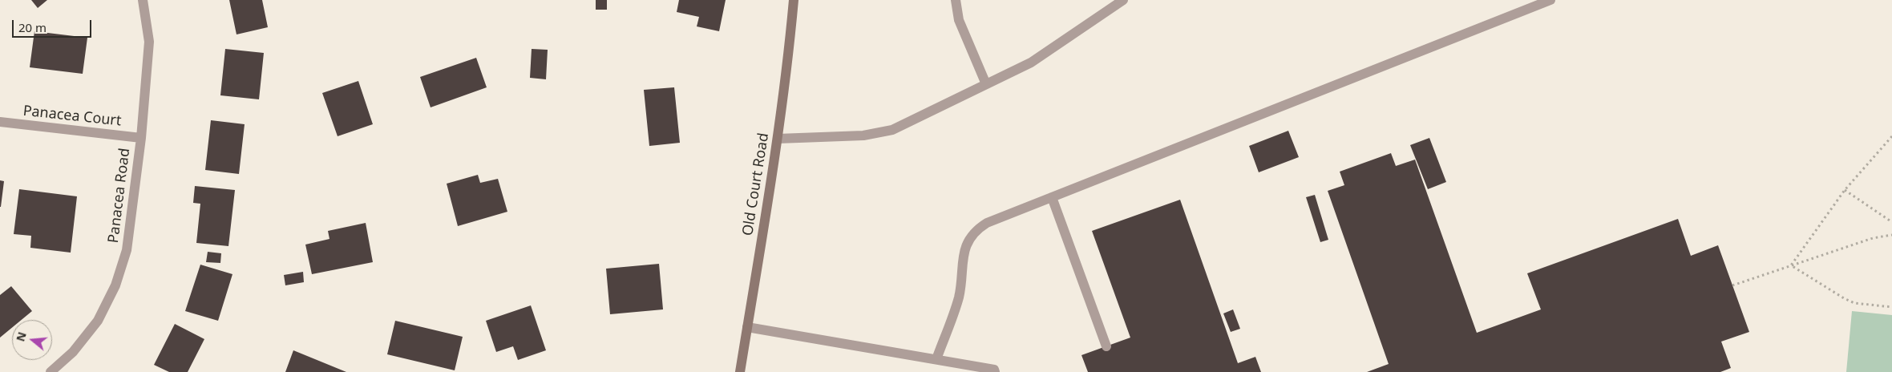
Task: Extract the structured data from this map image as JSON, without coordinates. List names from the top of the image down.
{
  "streets": {
    "main road": ["Old Court Road"],
    "street": ["Panacea Court", "Panacea Road"]
  },
  "crossings": [
    ["Panacea Court", "Panacea Road"]
  ],
  "scale_bar": "20 m",
  "north": "left"
}
